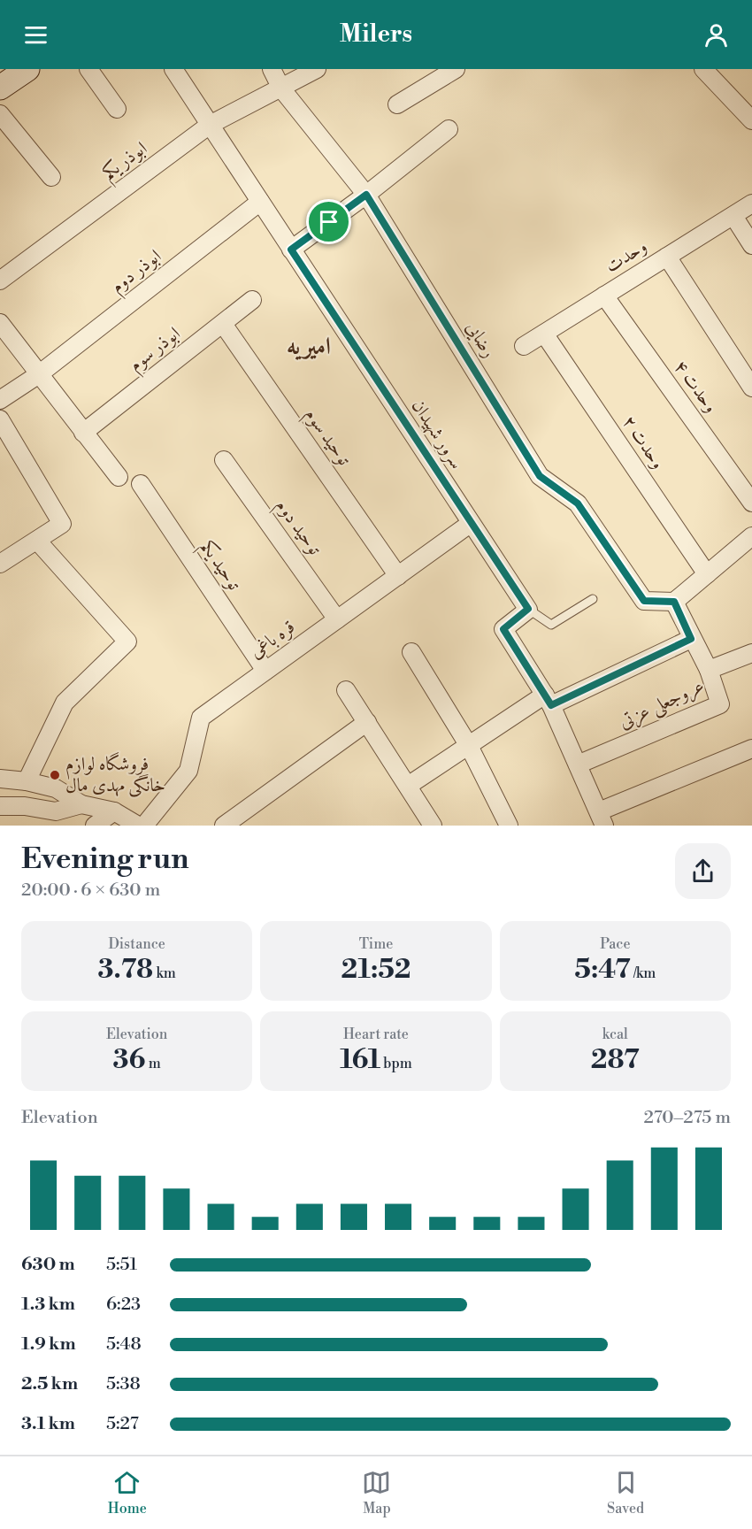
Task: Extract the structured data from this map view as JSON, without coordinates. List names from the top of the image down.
{
  "streets": {
    "street": [
      "ابوذر یکم",
      "وحدت",
      "ابوذر دوم",
      "رضایی",
      "ابوذر سوم",
      "وحدت ۴",
      "سرور شهیدان",
      "توحید سوم",
      "وحدت ۲",
      "توحید دوم",
      "توحید یکم",
      "قره باغی",
      "عروجعلی عزتی"
    ]
  },
  "crossings": [
    ["ابوذر یکم", "رضایی"],
    ["ابوذر یکم", "سرور شهیدان"],
    ["وحدت", "وحدت ۴"],
    ["وحدت", "وحدت ۲"],
    ["ابوذر دوم", "سرور شهیدان"],
    ["ابوذر سوم", "توحید سوم"],
    ["سرور شهیدان", "قره باغی"],
    ["توحید سوم", "قره باغی"],
    ["توحید دوم", "قره باغی"],
    ["توحید یکم", "قره باغی"]
  ],
  "districts": ["امیریه"],
  "places": ["فروشگاه لوازم خانگی مهدی مال"],
  "page": {
    "header": "Milers",
    "heading": ["Evening run", "20:00 · 6 × 630 m"],
    "stats": [
      ["Distance", "3.78 km"],
      ["Time", "21:52"],
      ["Pace", "5:47 /km"],
      ["Elevation", "36 m"],
      ["Heart rate", "161 bpm"],
      ["kcal", "287"]
    ],
    "chart": ["Elevation", "270–275 m"],
    "list": [
      {
        "name": "630 m",
        "note": "5:51"
      },
      {
        "name": "1.3 km",
        "note": "6:23"
      },
      {
        "name": "1.9 km",
        "note": "5:48"
      },
      {
        "name": "2.5 km",
        "note": "5:38"
      },
      {
        "name": "3.1 km",
        "note": "5:27"
      }
    ],
    "tabs": ["Home", "Map", "Saved"]
  }
}
